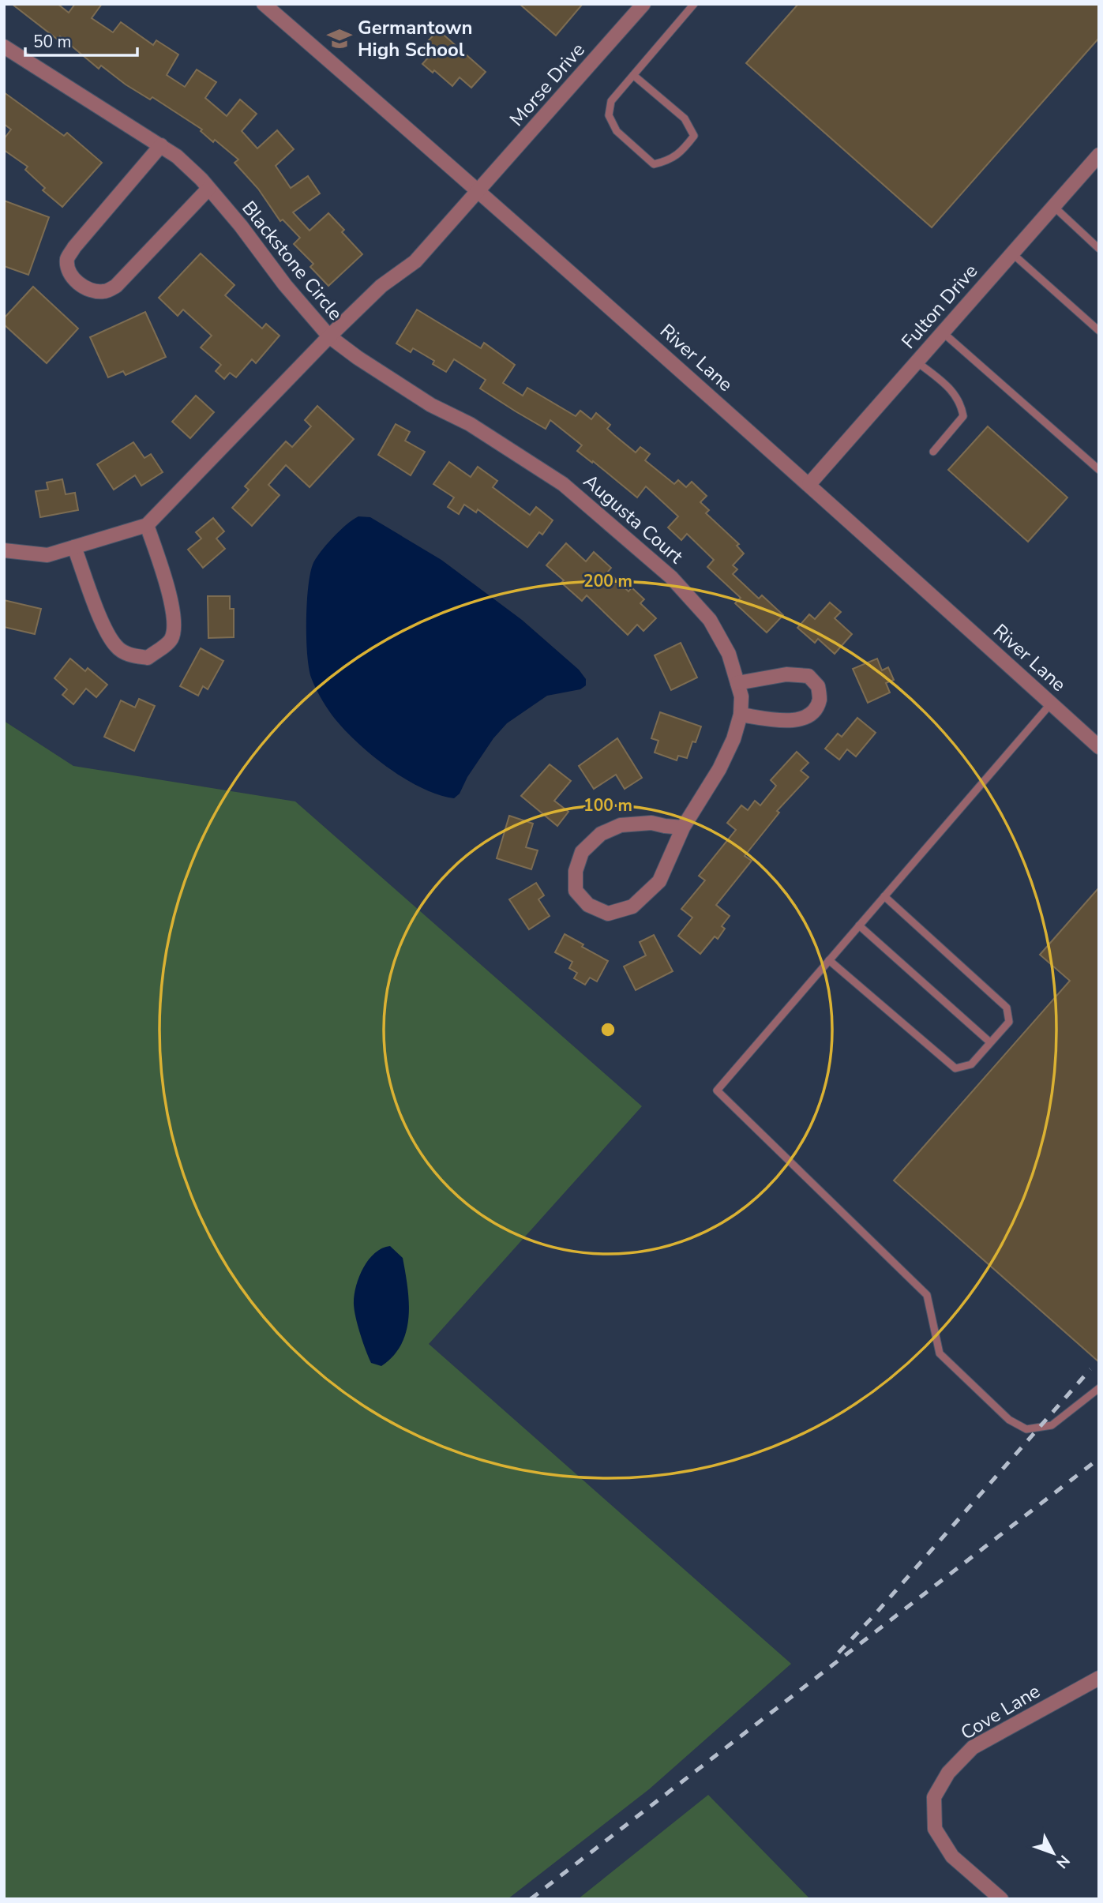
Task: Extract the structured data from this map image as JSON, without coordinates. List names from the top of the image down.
{
  "streets": {
    "street": [
      "Morse Drive",
      "Blackstone Circle",
      "Fulton Drive",
      "River Lane",
      "Augusta Court",
      "Cove Lane"
    ]
  },
  "crossings": [
    ["Morse Drive", "Blackstone Circle"],
    ["Morse Drive", "River Lane"],
    ["Morse Drive", "Augusta Court"],
    ["Blackstone Circle", "Augusta Court"],
    ["Fulton Drive", "River Lane"]
  ],
  "places": {
    "school or university": ["Germantown High School"]
  },
  "scale_bar": "50 m",
  "north": "bottom right",
  "rings": ["200 m", "100 m"]
}
